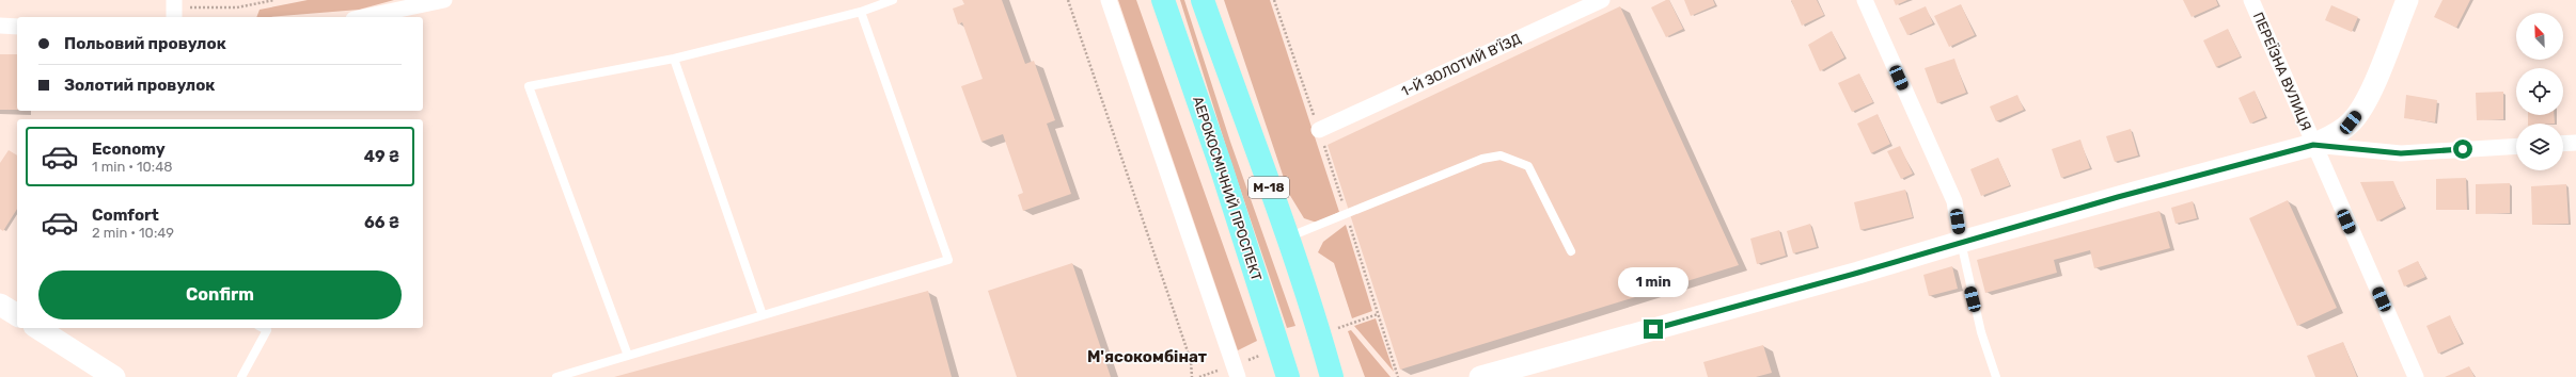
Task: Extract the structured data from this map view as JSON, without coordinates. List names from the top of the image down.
{
  "streets": {
    "main road": ["М-18", "АЕРОКОСМІЧНИЙ ПРОСПЕКТ"],
    "street": ["1-Й ЗОЛОТИЙ В’ЇЗД", "ПЕРЕЇЗНА ВУЛИЦЯ"]
  },
  "districts": ["М'ясокомбінат"],
  "north": "top left",
  "page": {
    "banner": ["Польовий провулок", "Золотий провулок"],
    "list": [
      {
        "name": "Economy",
        "note": "1 min · 10:48",
        "value": "49 ₴"
      },
      {
        "name": "Comfort",
        "note": "2 min · 10:49",
        "value": "66 ₴"
      }
    ],
    "buttons": "Confirm",
    "bubble": "1 min"
  }
}
